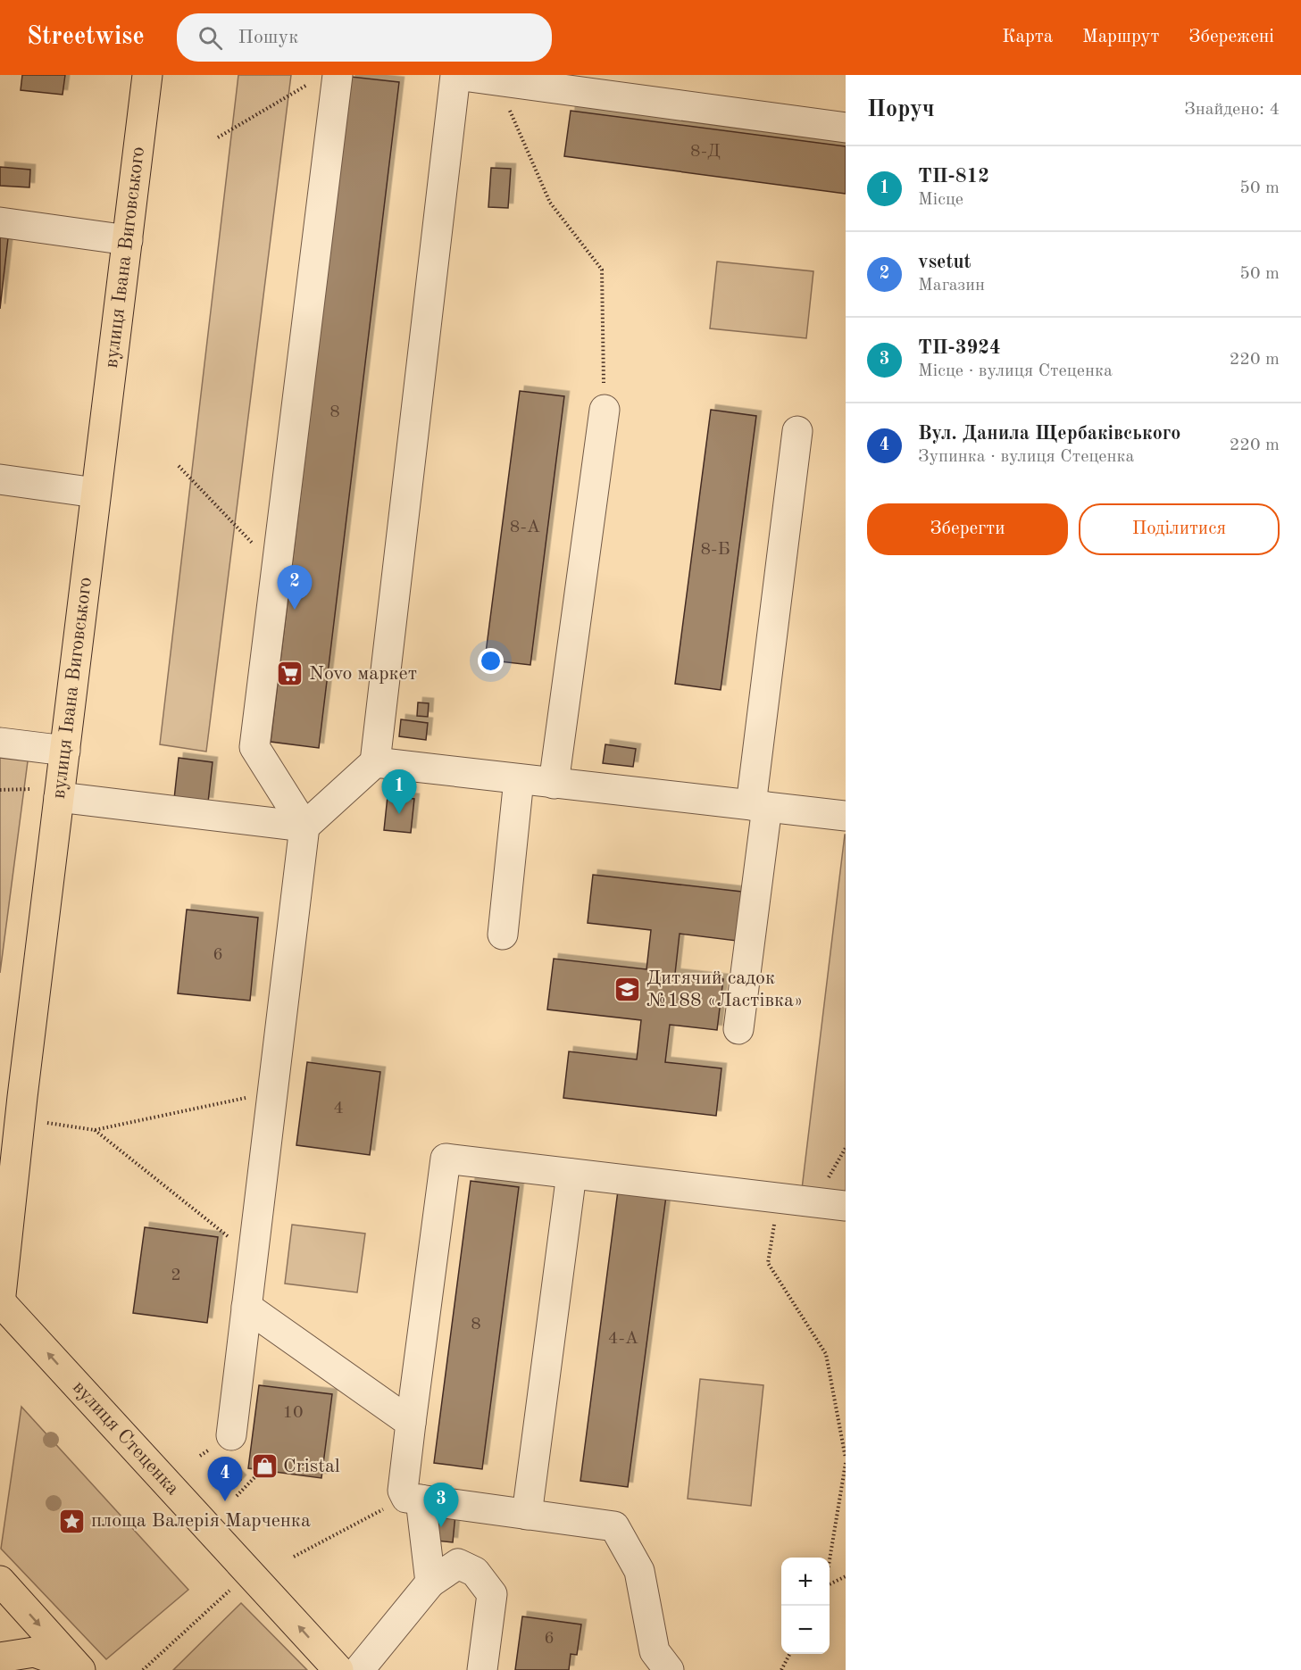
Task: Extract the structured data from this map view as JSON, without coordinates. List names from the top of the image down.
{
  "streets": {
    "main road": ["вулиця Івана Виговського", "вулиця Стеценка"]
  },
  "crossings": [
    ["вулиця Івана Виговського", "вулиця Стеценка"]
  ],
  "one_way": ["вулиця Стеценка"],
  "places": {
    "supermarket": ["Novo маркет"],
    "school or university": ["Дитячий садок №188 «Ластівка»"],
    "shop": ["Cristal"],
    "place": ["площа Валерія Марченка"]
  },
  "house_numbers": [
    "8-Д",
    "8",
    "8-А",
    "8-Б",
    "6",
    "4",
    "2",
    "8",
    "4-А",
    "10",
    "6"
  ],
  "page": {
    "header": "Streetwise",
    "search": "Пошук",
    "nav": ["Карта", "Маршрут", "Збережені"],
    "heading": ["Поруч", "Знайдено: 4"],
    "list": [
      {
        "mark": "1",
        "name": "ТП-812",
        "note": "Місце",
        "value": "50 m"
      },
      {
        "mark": "2",
        "name": "vsetut",
        "note": "Магазин",
        "value": "50 m"
      },
      {
        "mark": "3",
        "name": "ТП-3924",
        "note": "Місце · вулиця Стеценка",
        "value": "220 m"
      },
      {
        "mark": "4",
        "name": "Вул. Данила Щербаківського",
        "note": "Зупинка · вулиця Стеценка",
        "value": "220 m"
      }
    ],
    "buttons": ["Зберегти", "Поділитися"],
    "pins": [
      "2",
      "1",
      "4",
      "3"
    ],
    "map_buttons": ["+", "−"]
  }
}
